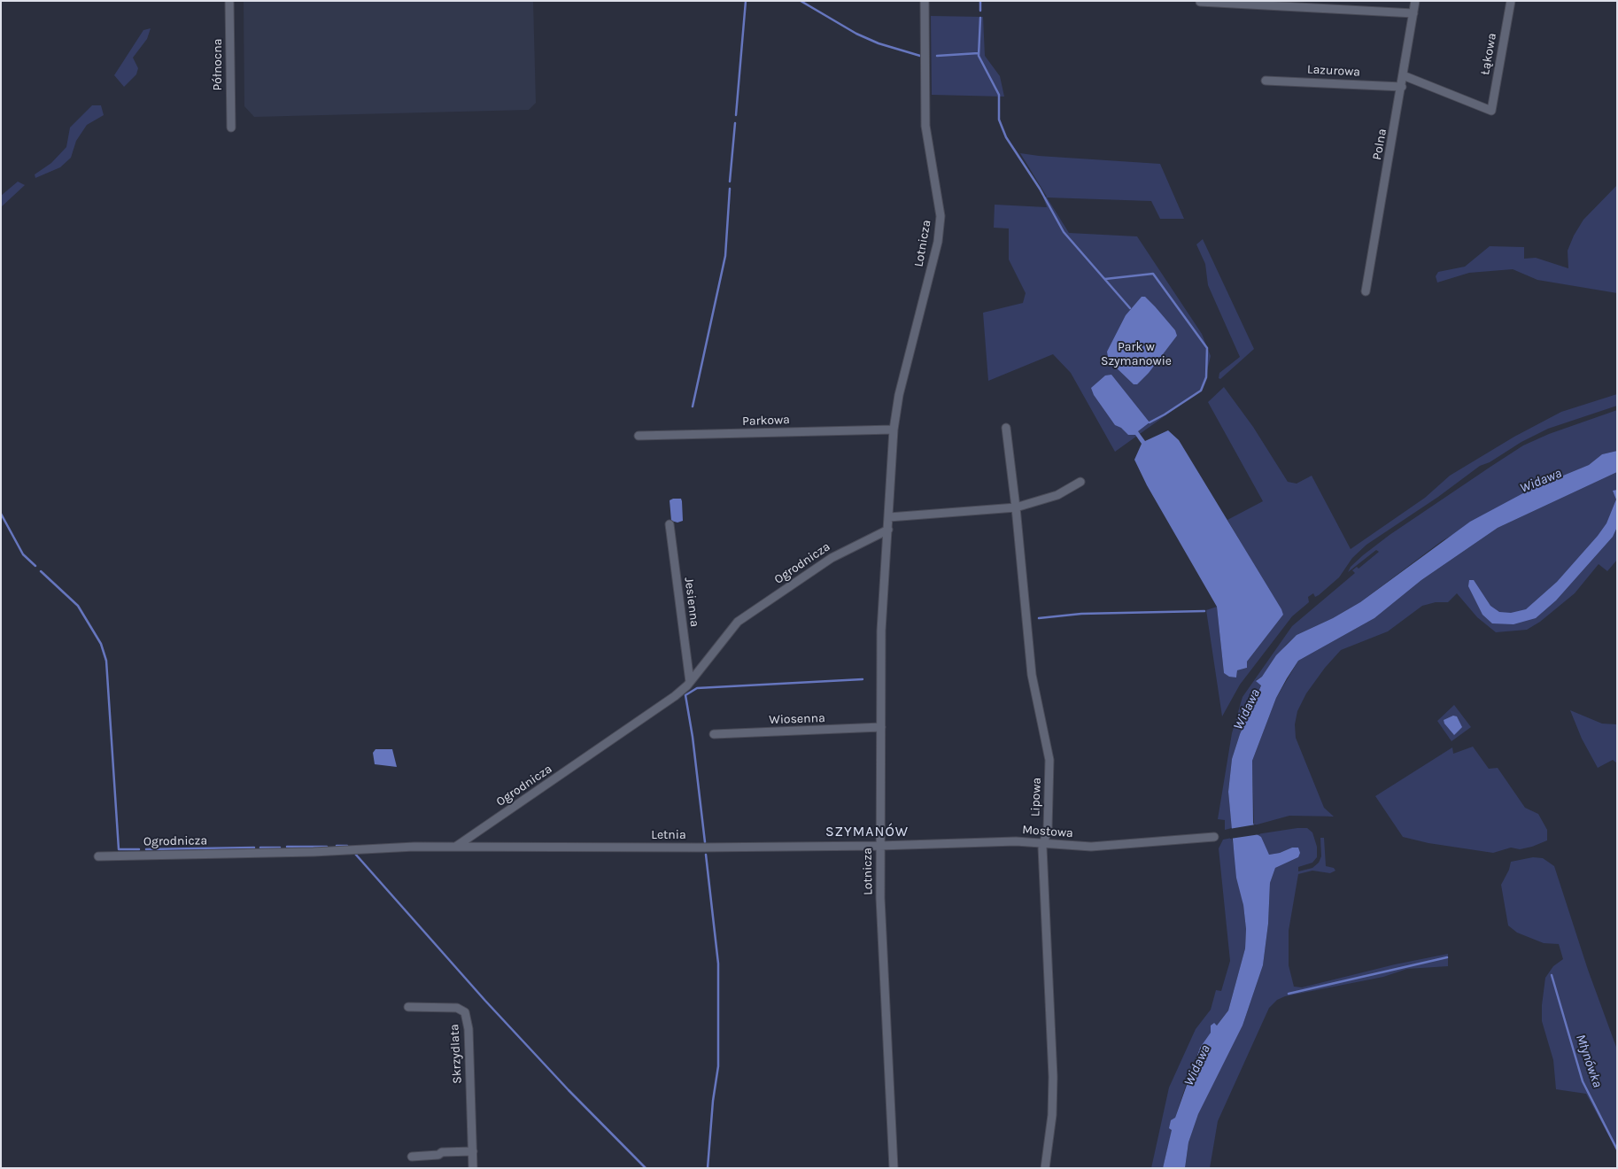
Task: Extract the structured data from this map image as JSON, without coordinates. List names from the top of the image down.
{
  "streets": {
    "street": [
      "Łąkowa",
      "Północna",
      "Lazurowa",
      "Polna",
      "Lotnicza",
      "Parkowa",
      "Ogrodnicza",
      "Jesienna",
      "Wiosenna",
      "Lipowa",
      "Mostowa",
      "Letnia",
      "Skrzydlata"
    ]
  },
  "crossings": [
    ["Łąkowa", "Polna"],
    ["Lazurowa", "Polna"],
    ["Lotnicza", "Parkowa"],
    ["Lotnicza", "Ogrodnicza"],
    ["Lotnicza", "Wiosenna"],
    ["Lotnicza", "Mostowa"],
    ["Lotnicza", "Letnia"],
    ["Ogrodnicza", "Jesienna"],
    ["Ogrodnicza", "Lipowa"],
    ["Ogrodnicza", "Letnia"],
    ["Lipowa", "Mostowa"],
    ["Mostowa", "Letnia"]
  ],
  "districts": ["SZYMANÓW"],
  "water": ["Widawa", "Młynówka"],
  "parks": ["Park w Szymanowie"]
}
